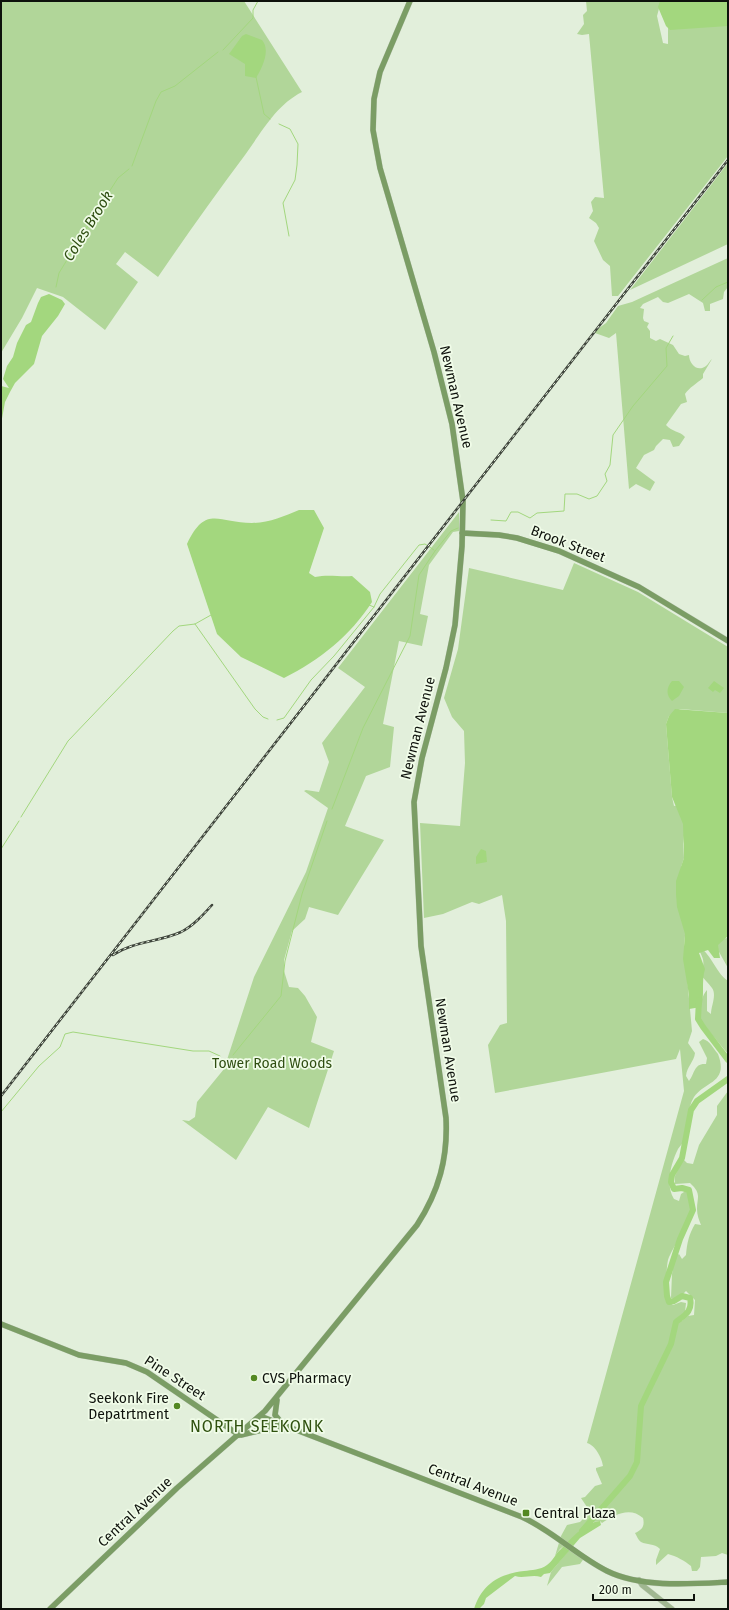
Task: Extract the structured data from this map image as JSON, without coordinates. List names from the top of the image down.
{
  "streets": {
    "main road": [
      "Newman Avenue",
      "Brook Street",
      "Pine Street",
      "Central Avenue"
    ]
  },
  "crossings": [
    ["Newman Avenue", "Brook Street"],
    ["Newman Avenue", "Central Avenue"],
    ["Pine Street", "Central Avenue"]
  ],
  "districts": ["NORTH SEEKONK"],
  "water": ["Coles Brook"],
  "parks": ["Tower Road Woods"],
  "places": {
    "other": ["CVS Pharmacy", "Seekonk Fire Depatrtment"],
    "transit": ["Central Plaza"]
  },
  "scale_bar": "200 m"
}
